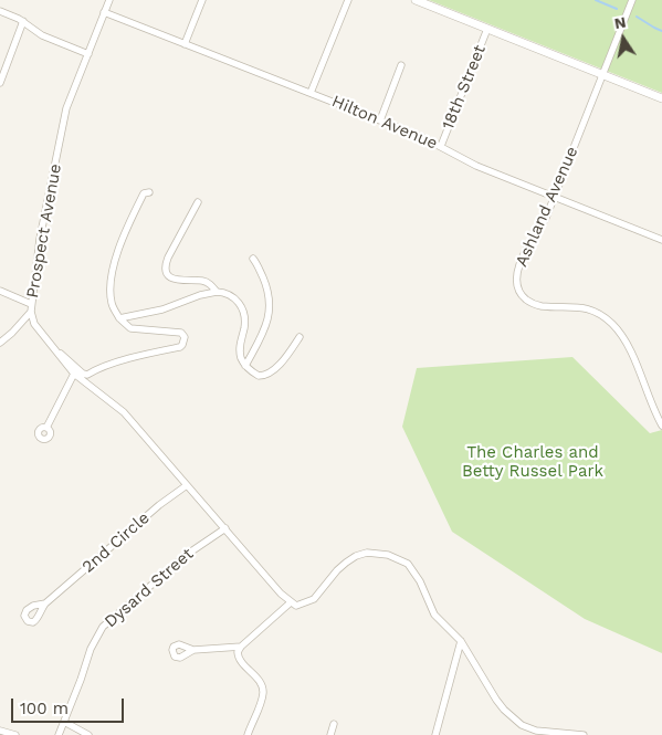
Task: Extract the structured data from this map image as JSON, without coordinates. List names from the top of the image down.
{
  "streets": {
    "street": [
      "18th Street",
      "Hilton Avenue",
      "Ashland Avenue",
      "Prospect Avenue",
      "2nd Circle",
      "Dysard Street"
    ]
  },
  "crossings": [
    ["18th Street", "Hilton Avenue"],
    ["Hilton Avenue", "Ashland Avenue"],
    ["Hilton Avenue", "Prospect Avenue"],
    ["Prospect Avenue", "2nd Circle"],
    ["Prospect Avenue", "Dysard Street"]
  ],
  "parks": ["The Charles and Betty Russel Park"],
  "scale_bar": "100 m",
  "north": "top"
}
